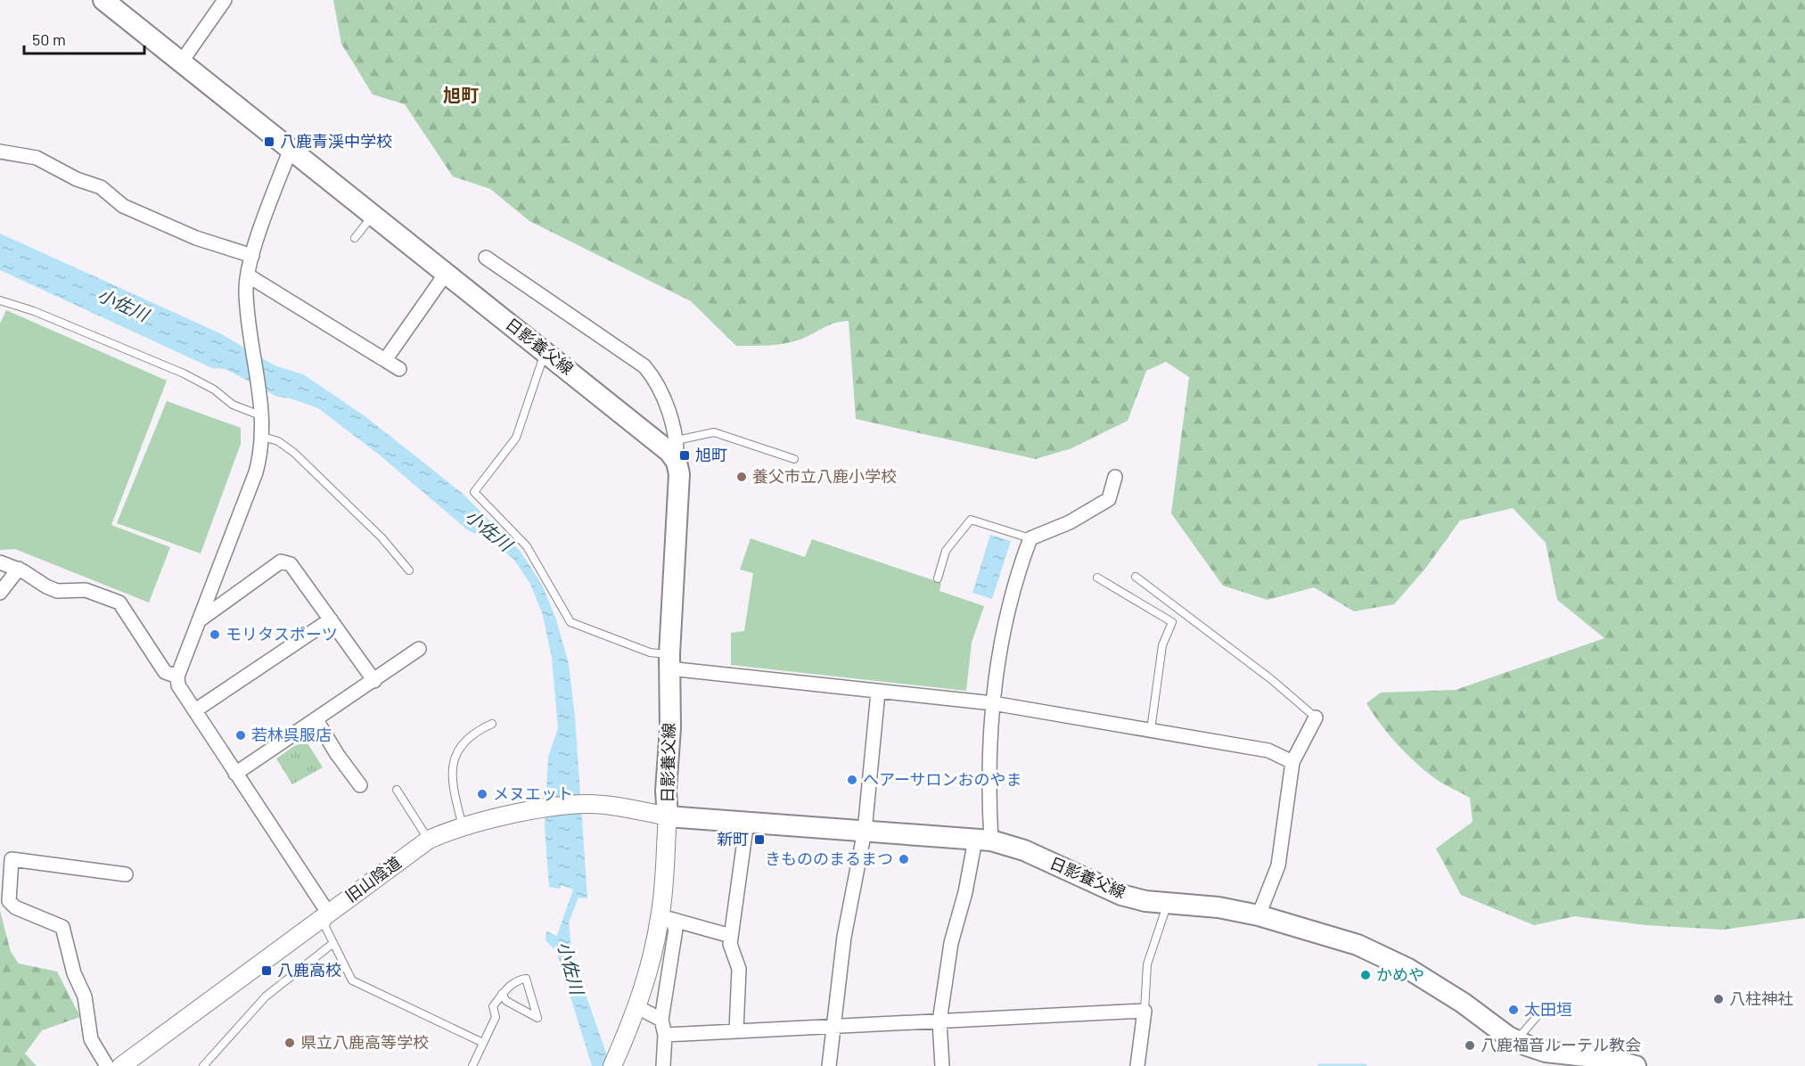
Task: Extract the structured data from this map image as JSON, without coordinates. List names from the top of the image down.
{
  "streets": {
    "main road": ["日影養父線"],
    "street": ["旧山陰道"]
  },
  "crossings": [
    ["日影養父線", "旧山陰道"]
  ],
  "districts": ["旭町"],
  "water": ["小佐川"],
  "places": {
    "transit": [
      "八鹿青渓中学校",
      "旭町",
      "新町",
      "八鹿高校"
    ],
    "other": [
      "養父市立八鹿小学校",
      "モリタスポーツ",
      "若林呉服店",
      "ヘアーサロンおのやま",
      "メヌエット",
      "きもののまるまつ",
      "かめや",
      "八柱神社",
      "太田垣",
      "県立八鹿高等学校",
      "八鹿福音ルーテル教会"
    ]
  },
  "scale_bar": "50 m"
}
